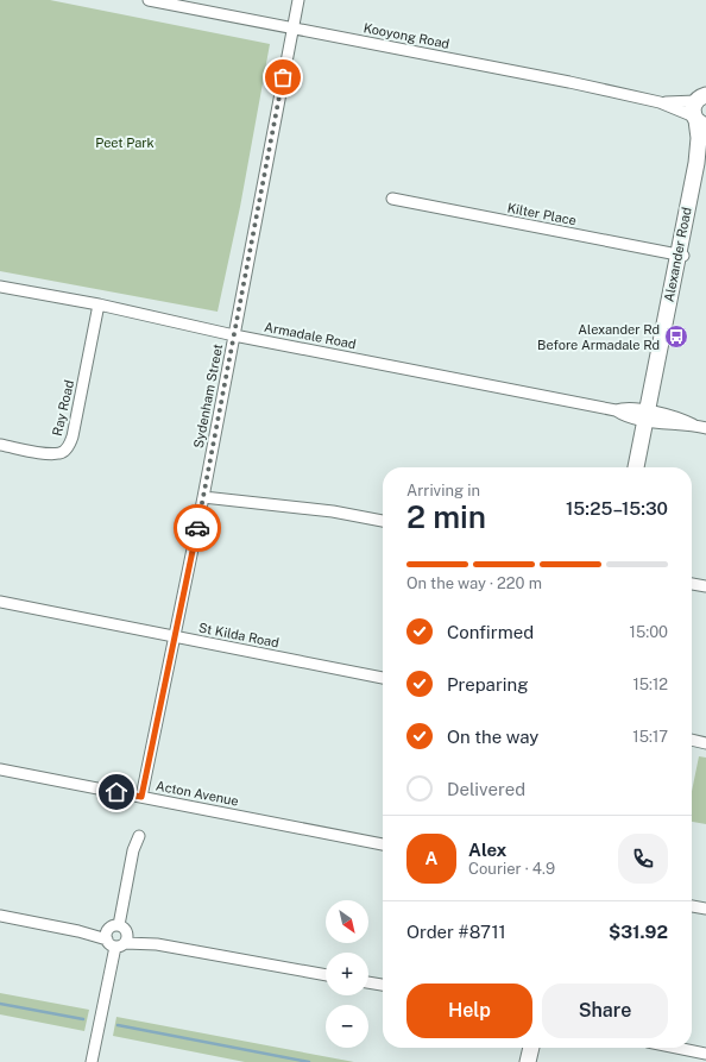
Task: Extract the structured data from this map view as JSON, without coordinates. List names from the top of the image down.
{
  "streets": {
    "main road": ["Alexander Road"],
    "street": [
      "Kooyong Road",
      "Kilter Place",
      "Armadale Road",
      "Sydenham Street",
      "Ray Road",
      "St Kilda Road",
      "Acton Avenue"
    ]
  },
  "crossings": [
    ["Kooyong Road", "Alexander Road"],
    ["Kooyong Road", "Sydenham Street"],
    ["Kilter Place", "Alexander Road"],
    ["Alexander Road", "Armadale Road"],
    ["Armadale Road", "Sydenham Street"],
    ["Armadale Road", "Ray Road"],
    ["Sydenham Street", "St Kilda Road"],
    ["Sydenham Street", "Acton Avenue"]
  ],
  "parks": ["Peet Park"],
  "places": {
    "bus stop": ["Alexander Rd Before Armadale Rd"]
  },
  "north": "bottom right",
  "page": {
    "heading": ["2 min", "Arriving in", "15:25–15:30"],
    "panel": [
      "Alex",
      "Courier · 4.9",
      "Order #8711",
      "$31.92"
    ],
    "bar": "On the way · 220 m",
    "list": [
      ["Confirmed", "15:00"],
      ["Preparing", "15:12"],
      ["On the way", "15:17"],
      "Delivered"
    ],
    "round": "A",
    "map_buttons": ["+", "−"],
    "buttons": ["Help", "Share"]
  }
}
